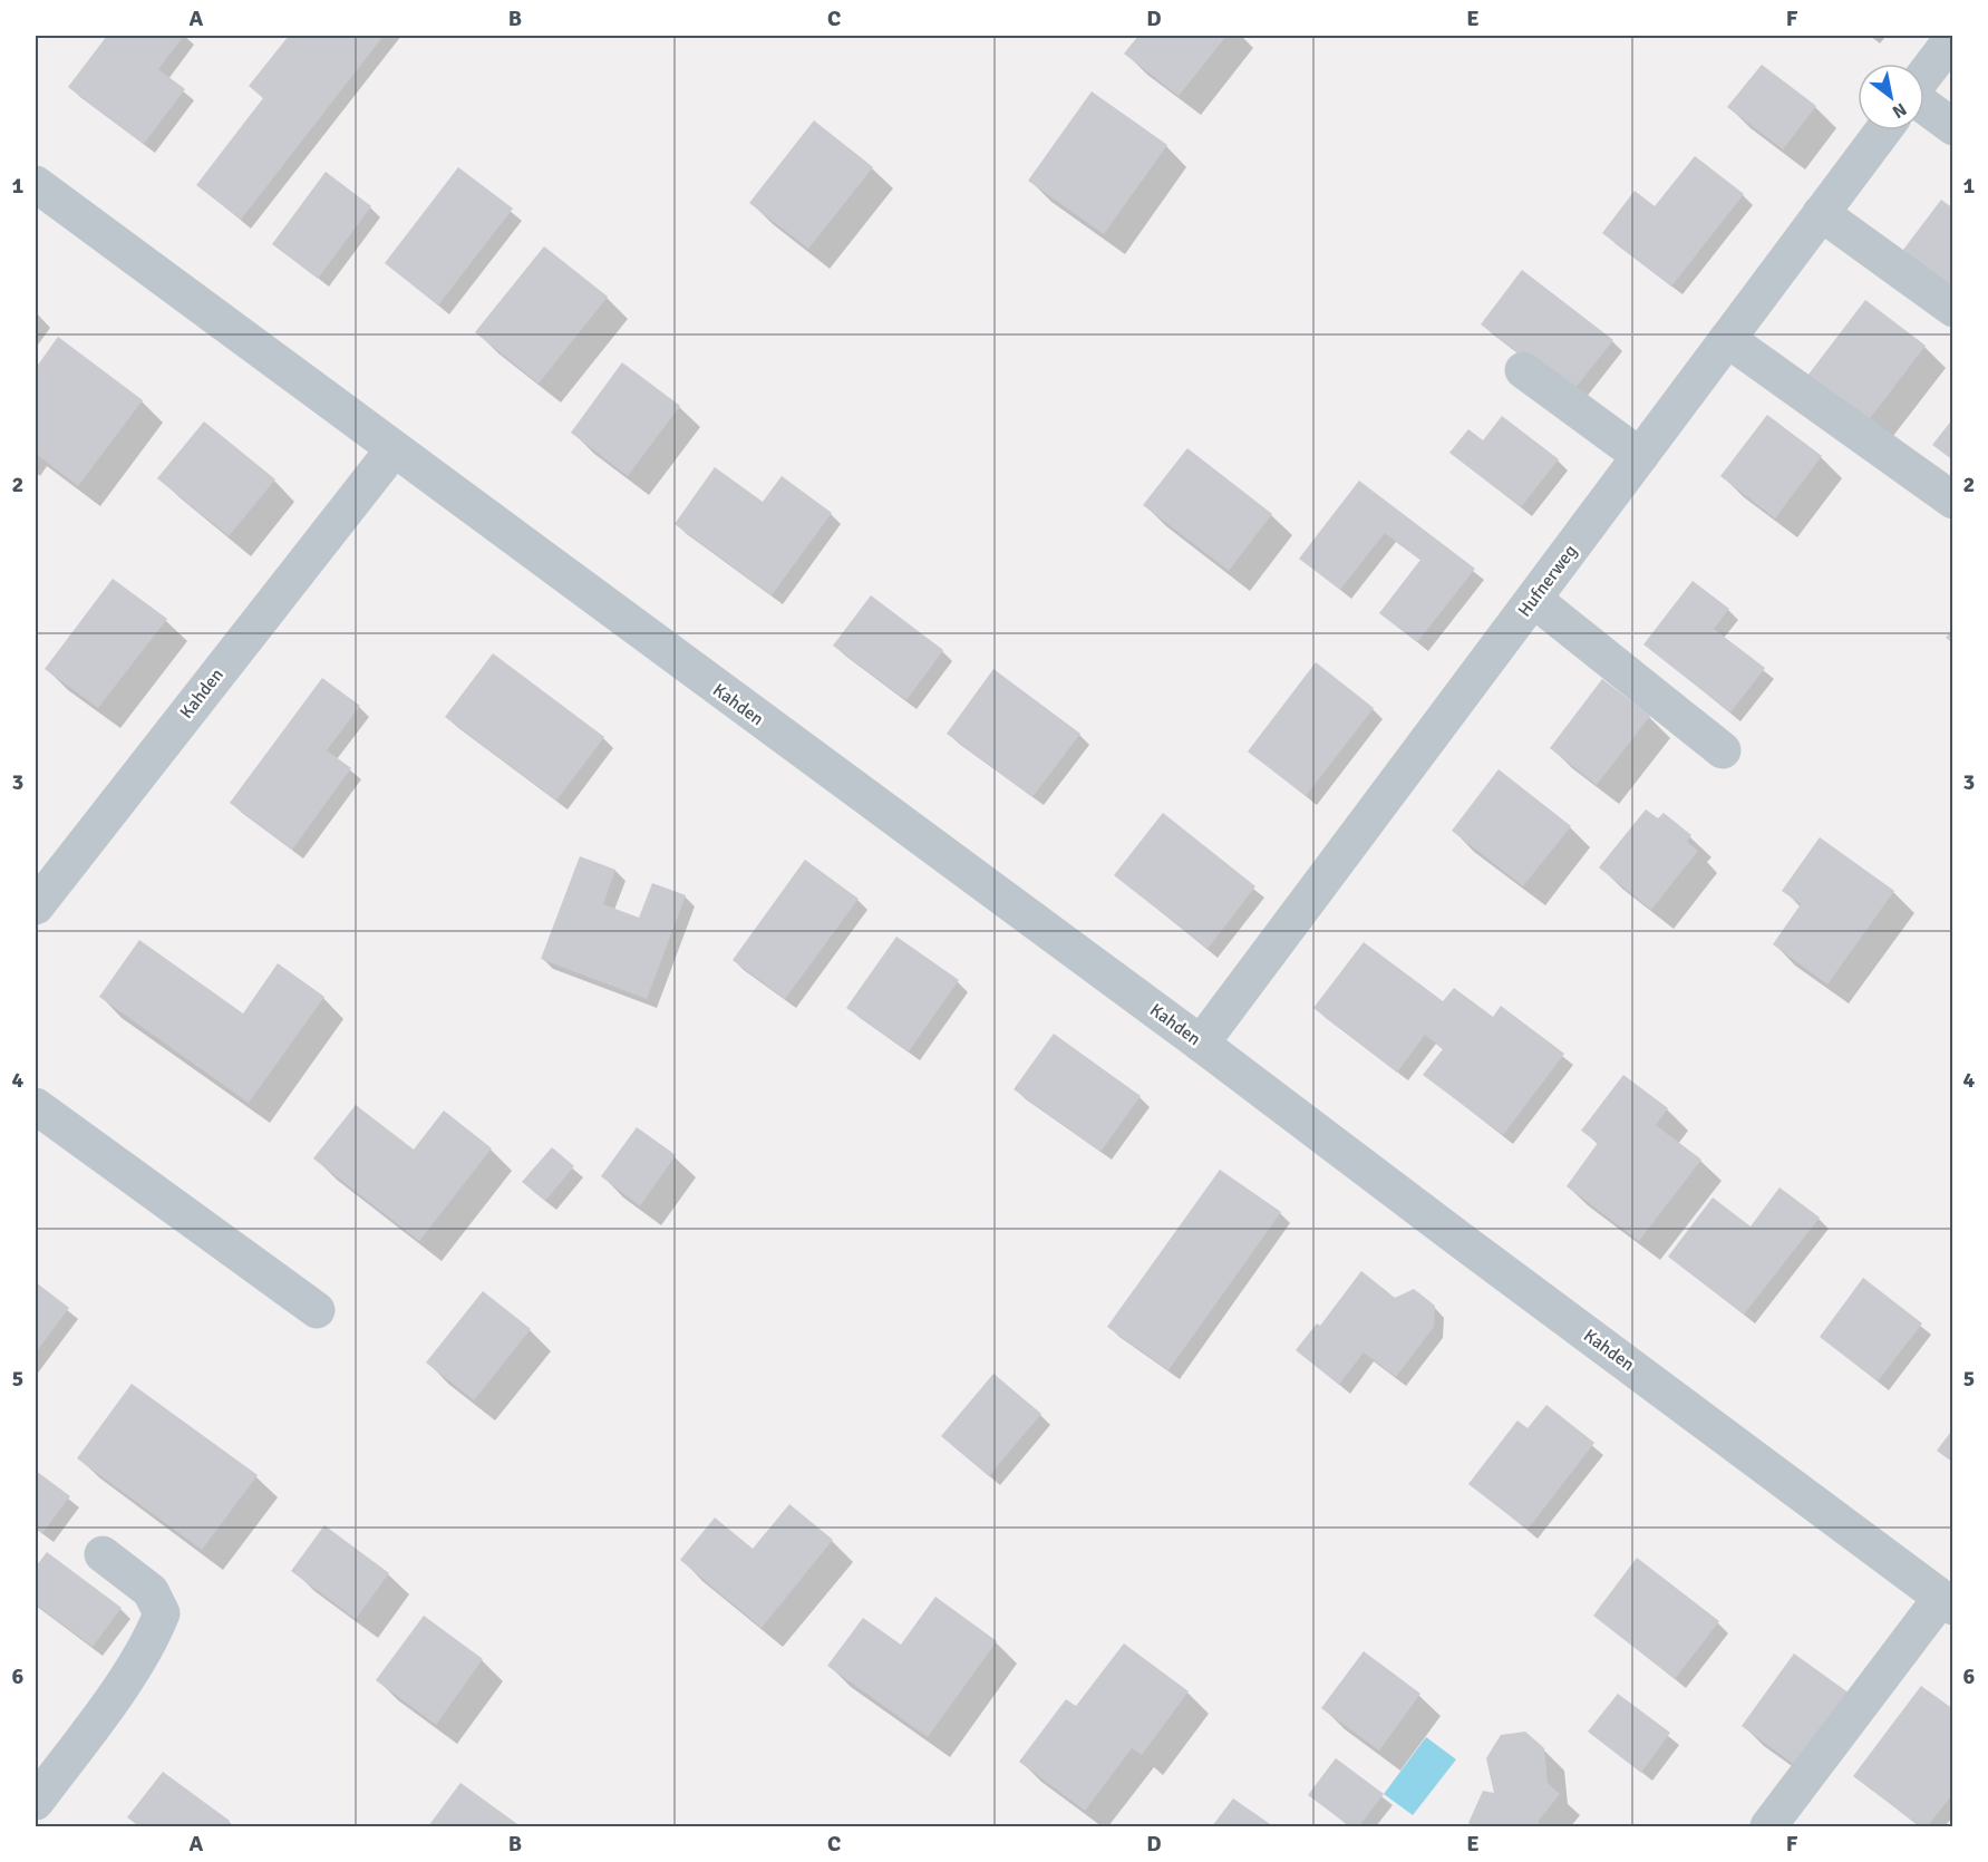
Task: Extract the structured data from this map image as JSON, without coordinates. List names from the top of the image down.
{
  "streets": {
    "street": ["Hufnerweg", "Kahden"]
  },
  "crossings": [
    ["Hufnerweg", "Kahden"]
  ],
  "north": "bottom right",
  "grid": {
    "columns": [
      "A",
      "B",
      "C",
      "D",
      "E",
      "F"
    ],
    "rows": [
      "1",
      "2",
      "3",
      "4",
      "5",
      "6"
    ]
  }
}
